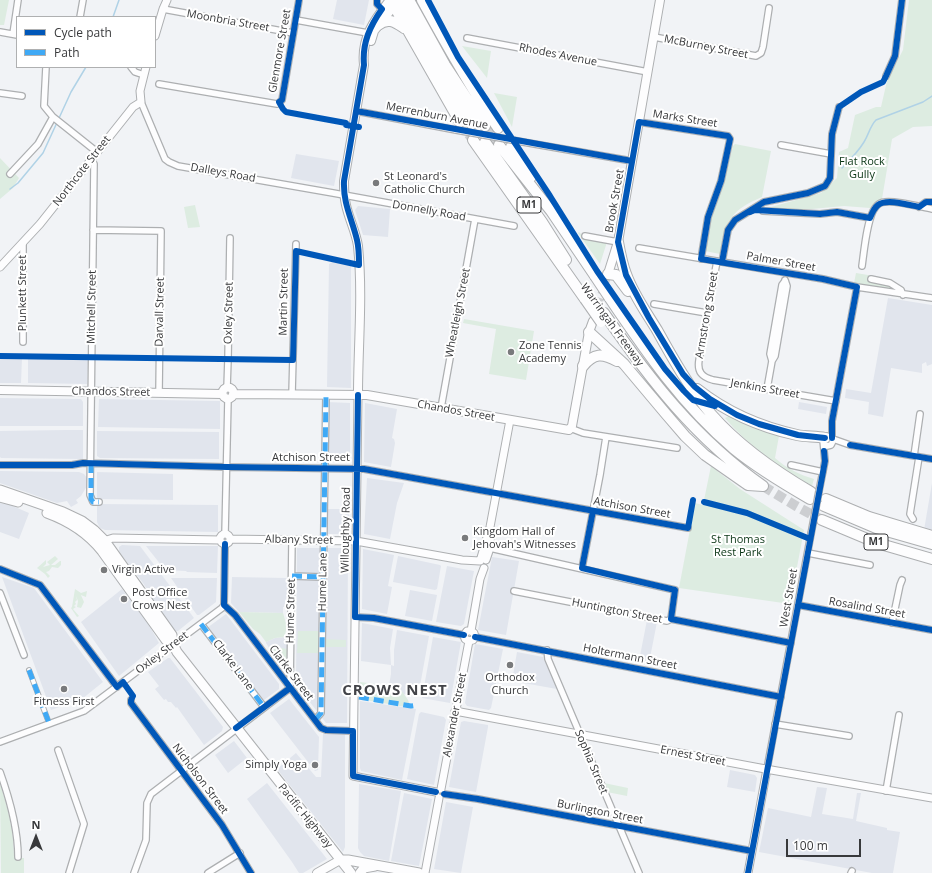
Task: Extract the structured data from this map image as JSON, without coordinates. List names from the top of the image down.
{
  "streets": {
    "highway": ["M1", "Warringah Freeway"],
    "main road": [
      "Brook Street",
      "Chandos Street",
      "Willoughby Road",
      "Pacific Highway"
    ],
    "street": [
      "Moonbria Street",
      "McBurney Street",
      "Glenmore Street",
      "Rhodes Avenue",
      "Merrenburn Avenue",
      "Marks Street",
      "Northcote Street",
      "Dalleys Road",
      "Donnelly Road",
      "Palmer Street",
      "Plunkett Street",
      "Martin Street",
      "Mitchell Street",
      "Darvall Street",
      "Oxley Street",
      "Wheatleigh Street",
      "Armstrong Street",
      "Jenkins Street",
      "Atchison Street",
      "Albany Street",
      "Hume Lane",
      "West Street",
      "Rosalind Street",
      "Hume Street",
      "Huntington Street",
      "Holtermann Street",
      "Clarke Lane",
      "Clarke Street",
      "Alexander Street",
      "Ernest Street",
      "Sophia Street",
      "Nicholson Street",
      "Burlington Street"
    ]
  },
  "crossings": [
    ["Moonbria Street", "Glenmore Street"],
    ["McBurney Street", "Brook Street"],
    ["Rhodes Avenue", "Brook Street"],
    ["Merrenburn Avenue", "Brook Street"],
    ["Merrenburn Avenue", "Willoughby Road"],
    ["Marks Street", "Brook Street"],
    ["Marks Street", "Palmer Street"],
    ["Northcote Street", "Dalleys Road"],
    ["Northcote Street", "Plunkett Street"],
    ["Northcote Street", "Mitchell Street"],
    ["Dalleys Road", "Donnelly Road"],
    ["Dalleys Road", "Willoughby Road"],
    ["Donnelly Road", "Wheatleigh Street"],
    ["Donnelly Road", "Willoughby Road"],
    ["Palmer Street", "Armstrong Street"],
    ["Palmer Street", "West Street"],
    ["Martin Street", "Chandos Street"],
    ["Mitchell Street", "Darvall Street"],
    ["Mitchell Street", "Chandos Street"],
    ["Mitchell Street", "Atchison Street"],
    ["Darvall Street", "Chandos Street"],
    ["Oxley Street", "Chandos Street"],
    ["Oxley Street", "Atchison Street"],
    ["Oxley Street", "Albany Street"],
    ["Oxley Street", "Clarke Lane"],
    ["Oxley Street", "Clarke Street"],
    ["Oxley Street", "Pacific Highway"],
    ["Wheatleigh Street", "Chandos Street"],
    ["Armstrong Street", "Jenkins Street"],
    ["Warringah Freeway", "West Street"],
    ["Jenkins Street", "West Street"],
    ["Chandos Street", "Willoughby Road"],
    ["Chandos Street", "Hume Lane"],
    ["Chandos Street", "Alexander Street"],
    ["Atchison Street", "Willoughby Road"],
    ["Atchison Street", "Hume Lane"],
    ["Atchison Street", "Alexander Street"],
    ["Willoughby Road", "Albany Street"],
    ["Willoughby Road", "Holtermann Street"],
    ["Willoughby Road", "Clarke Street"],
    ["Willoughby Road", "Burlington Street"],
    ["Albany Street", "Hume Lane"],
    ["Albany Street", "Hume Street"],
    ["Albany Street", "Alexander Street"],
    ["Albany Street", "Pacific Highway"],
    ["Hume Lane", "Clarke Street"],
    ["West Street", "Rosalind Street"],
    ["West Street", "Huntington Street"],
    ["West Street", "Holtermann Street"],
    ["West Street", "Ernest Street"],
    ["West Street", "Burlington Street"],
    ["Hume Street", "Clarke Street"],
    ["Holtermann Street", "Alexander Street"],
    ["Holtermann Street", "Sophia Street"],
    ["Alexander Street", "Ernest Street"],
    ["Alexander Street", "Burlington Street"],
    ["Ernest Street", "Sophia Street"],
    ["Sophia Street", "Burlington Street"]
  ],
  "districts": ["CROWS NEST"],
  "parks": ["Flat Rock Gully", "St Thomas Rest Park"],
  "places": [
    "St Leonard's Catholic Church",
    "Zone Tennis Academy",
    "Kingdom Hall of Jehovah's Witnesses",
    "Virgin Active",
    "Post Office Crows Nest",
    "Orthodox Church",
    "Fitness First",
    "Simply Yoga"
  ],
  "legend": ["Cycle path", "Path"],
  "scale_bar": "100 m",
  "north": "top"
}
